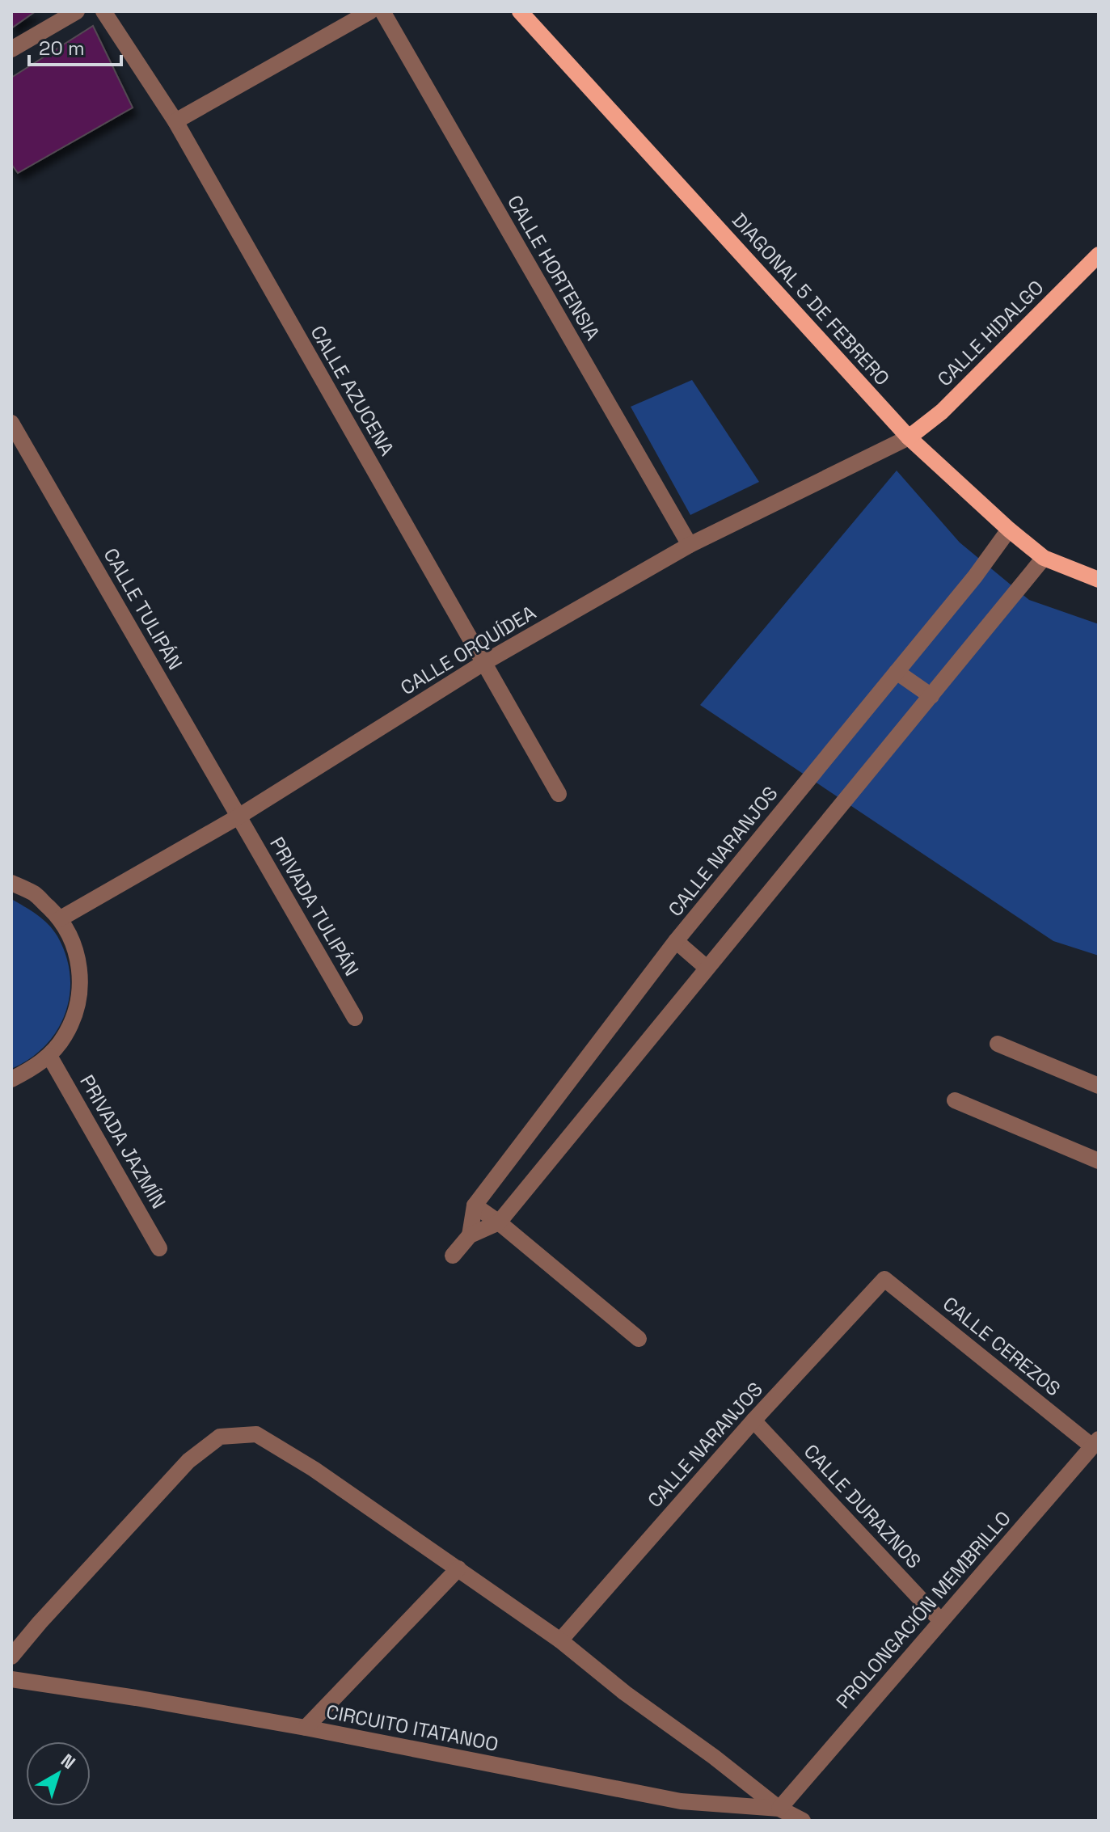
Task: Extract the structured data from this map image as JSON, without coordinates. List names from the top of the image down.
{
  "streets": {
    "main road": ["DIAGONAL 5 DE FEBRERO", "CALLE HIDALGO"],
    "street": [
      "CALLE HORTENSIA",
      "CALLE AZUCENA",
      "CALLE TULIPÁN",
      "CALLE ORQUÍDEA",
      "CALLE NARANJOS",
      "PRIVADA TULIPÁN",
      "PRIVADA JAZMÍN",
      "CALLE CEREZOS",
      "CALLE DURAZNOS",
      "PROLONGACIÓN MEMBRILLO",
      "CIRCUITO ITATANOO"
    ]
  },
  "crossings": [
    ["CALLE HORTENSIA", "CALLE ORQUÍDEA"],
    ["DIAGONAL 5 DE FEBRERO", "CALLE HIDALGO"],
    ["DIAGONAL 5 DE FEBRERO", "CALLE ORQUÍDEA"],
    ["DIAGONAL 5 DE FEBRERO", "CALLE NARANJOS"],
    ["CALLE HIDALGO", "CALLE ORQUÍDEA"],
    ["CALLE AZUCENA", "CALLE ORQUÍDEA"],
    ["CALLE TULIPÁN", "CALLE ORQUÍDEA"],
    ["CALLE TULIPÁN", "PRIVADA TULIPÁN"],
    ["CALLE ORQUÍDEA", "PRIVADA TULIPÁN"],
    ["CALLE NARANJOS", "CALLE CEREZOS"],
    ["CALLE NARANJOS", "CALLE DURAZNOS"],
    ["CALLE CEREZOS", "PROLONGACIÓN MEMBRILLO"],
    ["CALLE DURAZNOS", "PROLONGACIÓN MEMBRILLO"],
    ["PROLONGACIÓN MEMBRILLO", "CIRCUITO ITATANOO"]
  ],
  "scale_bar": "20 m",
  "north": "top right"
}
